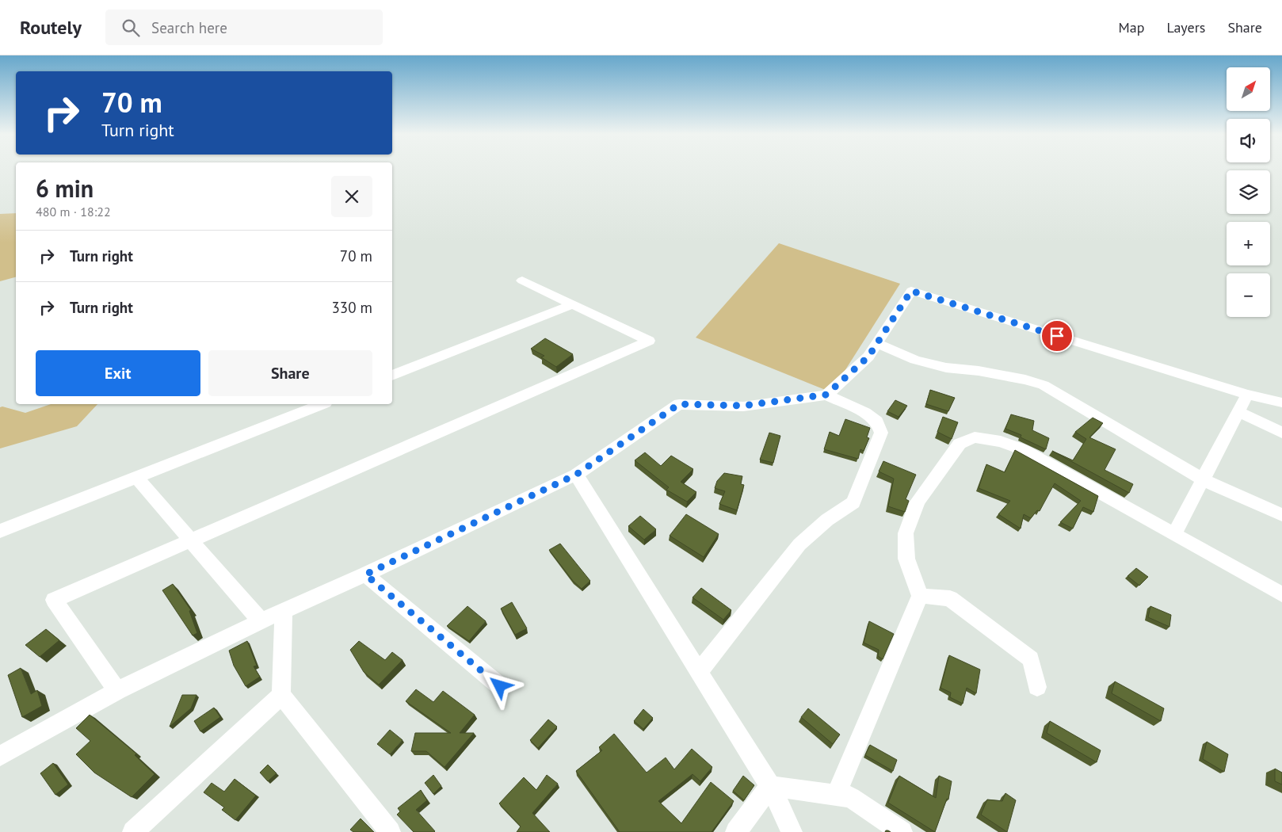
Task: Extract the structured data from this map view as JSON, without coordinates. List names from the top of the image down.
{
  "north": "top right",
  "page": {
    "header": "Routely",
    "search": "Search here",
    "nav": ["Map", "Layers", "Share"],
    "map_buttons": ["+", "−"],
    "turn": ["70 m", "Turn right"],
    "heading": ["6 min", "480 m · 18:22"],
    "list": [
      {
        "name": "Turn right",
        "value": "70 m"
      },
      {
        "name": "Turn right",
        "value": "330 m"
      }
    ],
    "buttons": ["Exit", "Share"]
  }
}
